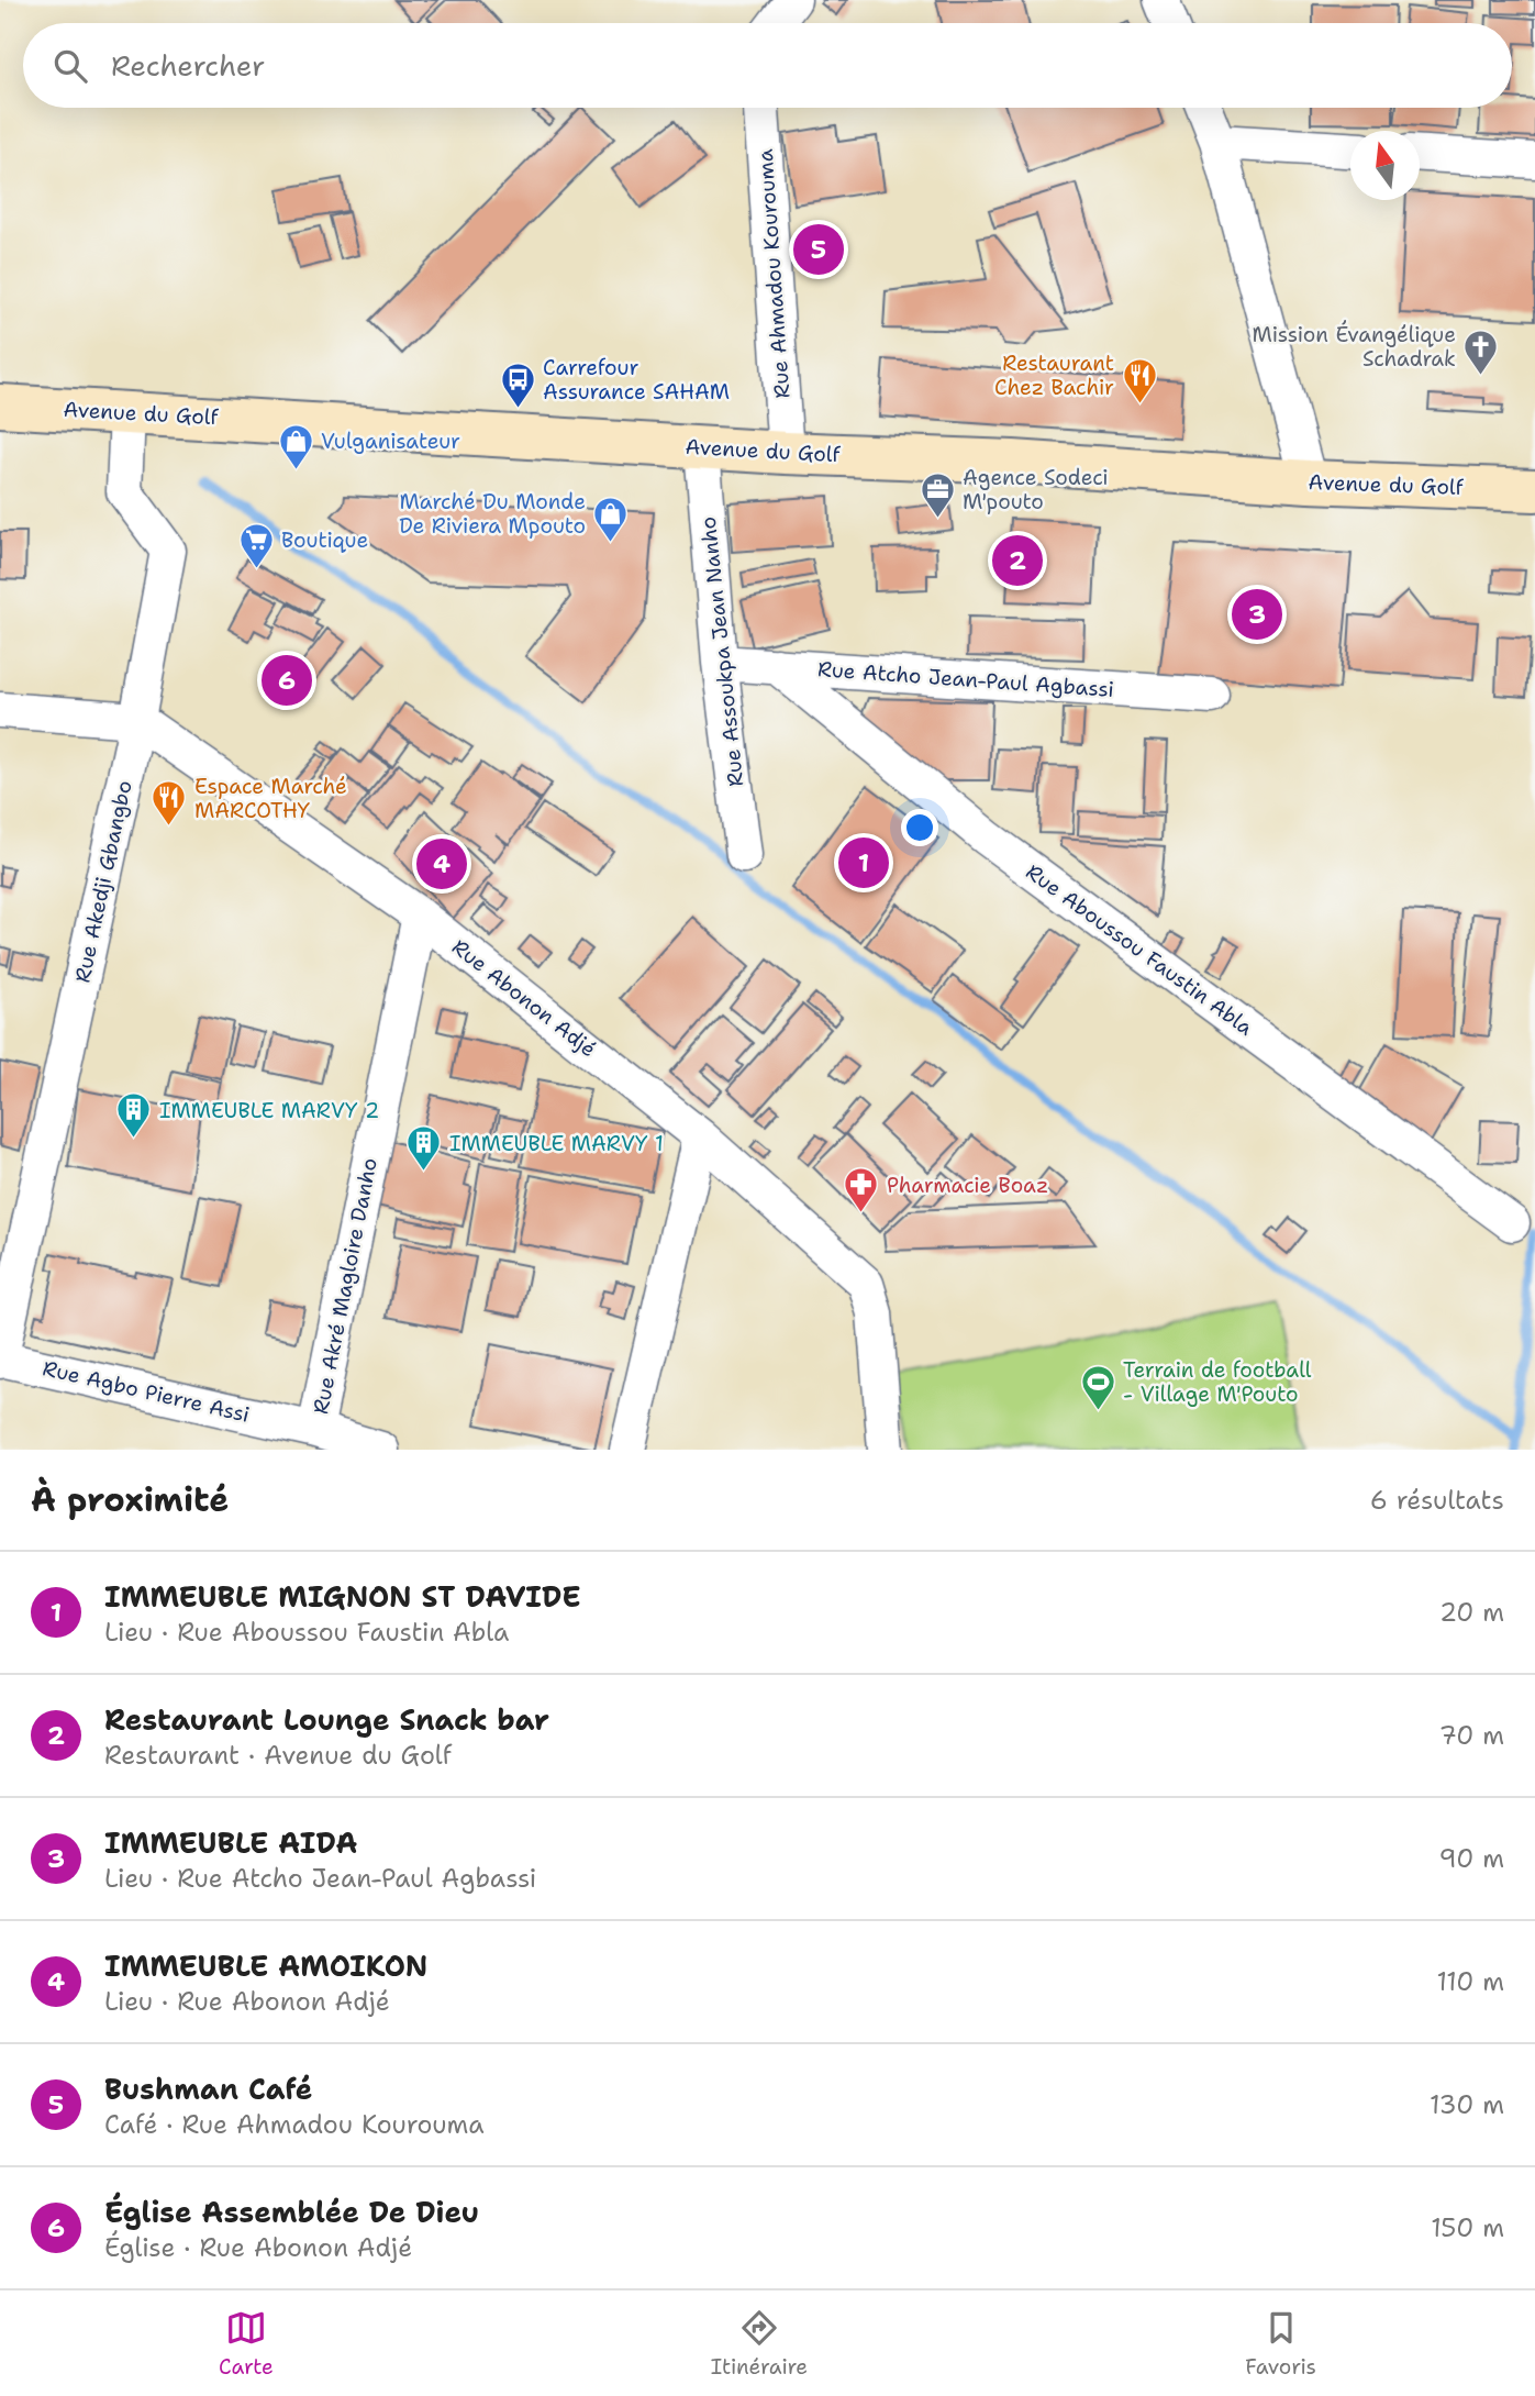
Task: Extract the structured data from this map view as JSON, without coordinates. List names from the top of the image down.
{
  "streets": {
    "main road": ["Avenue du Golf"],
    "street": [
      "Rue Ahmadou Kourouma",
      "Rue Assoukpa Jean Nanho",
      "Rue Atcho Jean-Paul Agbassi",
      "Rue Akedji Gbangbo",
      "Rue Aboussou Faustin Abla",
      "Rue Abonon Adjé",
      "Rue Akré Magloire Danho",
      "Rue Agbo Pierre Assi"
    ]
  },
  "crossings": [
    ["Rue Ahmadou Kourouma", "Avenue du Golf"],
    ["Avenue du Golf", "Rue Assoukpa Jean Nanho"],
    ["Avenue du Golf", "Rue Akedji Gbangbo"],
    ["Rue Assoukpa Jean Nanho", "Rue Atcho Jean-Paul Agbassi"],
    ["Rue Atcho Jean-Paul Agbassi", "Rue Aboussou Faustin Abla"],
    ["Rue Akedji Gbangbo", "Rue Abonon Adjé"],
    ["Rue Akedji Gbangbo", "Rue Agbo Pierre Assi"],
    ["Rue Abonon Adjé", "Rue Akré Magloire Danho"],
    ["Rue Akré Magloire Danho", "Rue Agbo Pierre Assi"]
  ],
  "places": {
    "church": ["Mission Évangélique Schadrak"],
    "restaurant": ["Restaurant Chez Bachir", "Espace Marché MARCOTHY"],
    "bus stop": ["Carrefour Assurance SAHAM"],
    "shop": ["Vulganisateur", "Marché Du Monde De Riviera Mpouto"],
    "office": ["Agence Sodeci M'pouto"],
    "supermarket": ["Boutique"],
    "building": ["IMMEUBLE MARVY 2", "IMMEUBLE MARVY 1"],
    "pharmacy": ["Pharmacie Boaz"],
    "sports": ["Terrain de football - Village M'Pouto"]
  },
  "north": "top",
  "page": {
    "search": "Rechercher",
    "pins": [
      "5",
      "2",
      "3",
      "6",
      "1",
      "4"
    ],
    "heading": ["À proximité", "6 résultats"],
    "list": [
      {
        "mark": "1",
        "name": "IMMEUBLE MIGNON ST DAVIDE",
        "note": "Lieu · Rue Aboussou Faustin Abla",
        "value": "20 m"
      },
      {
        "mark": "2",
        "name": "Restaurant Lounge Snack bar",
        "note": "Restaurant · Avenue du Golf",
        "value": "70 m"
      },
      {
        "mark": "3",
        "name": "IMMEUBLE AIDA",
        "note": "Lieu · Rue Atcho Jean-Paul Agbassi",
        "value": "90 m"
      },
      {
        "mark": "4",
        "name": "IMMEUBLE AMOIKON",
        "note": "Lieu · Rue Abonon Adjé",
        "value": "110 m"
      },
      {
        "mark": "5",
        "name": "Bushman Café",
        "note": "Café · Rue Ahmadou Kourouma",
        "value": "130 m"
      },
      {
        "mark": "6",
        "name": "Église Assemblée De Dieu",
        "note": "Église · Rue Abonon Adjé",
        "value": "150 m"
      }
    ],
    "nav": ["Carte", "Itinéraire", "Favoris"]
  }
}
